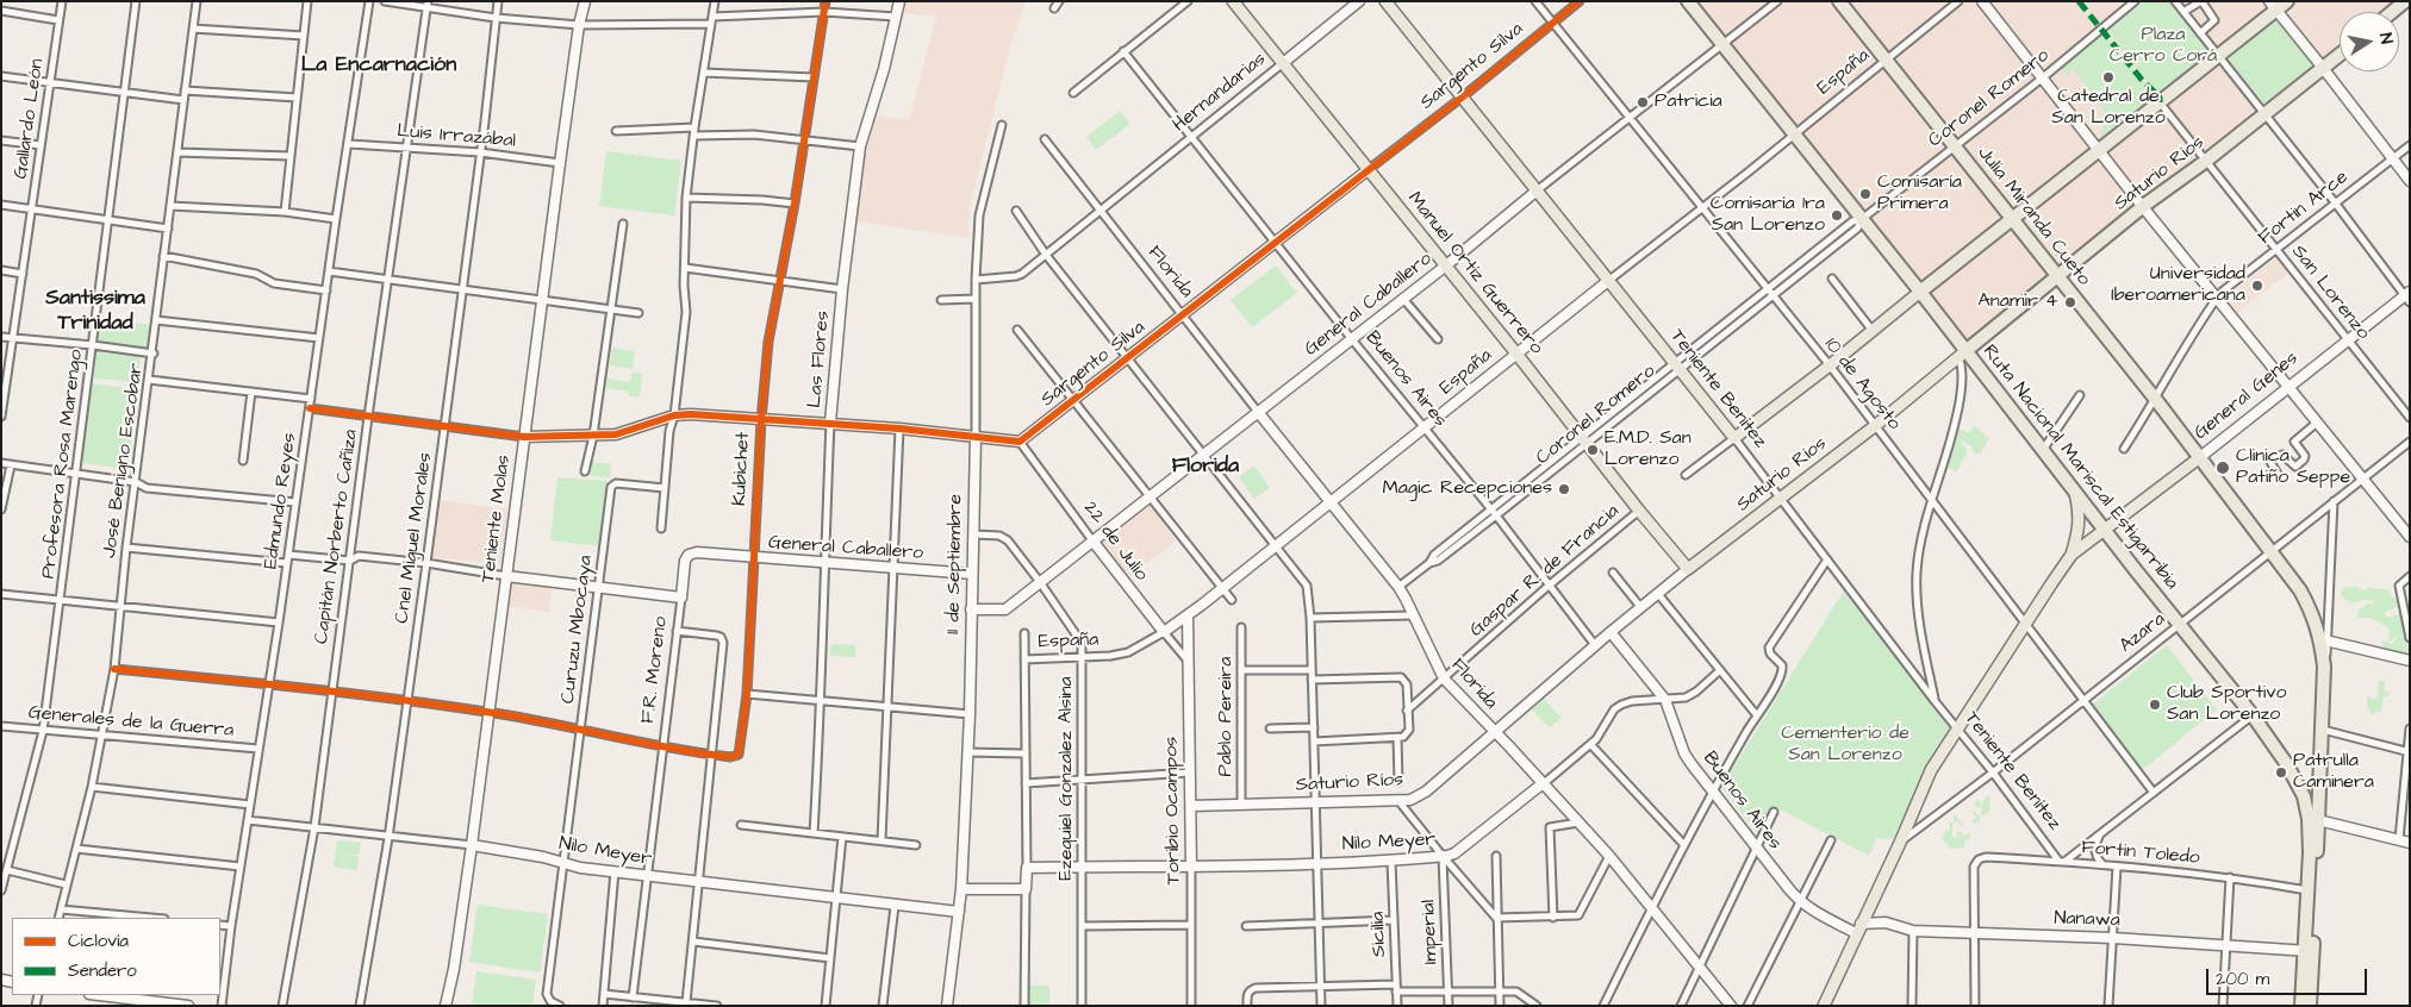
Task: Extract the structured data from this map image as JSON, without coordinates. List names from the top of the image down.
{
  "streets": {
    "highway": ["Saturio Ríos", "Julia Miranda Cueto", "Ruta Nacional Mariscal Estigarribia"],
    "main road": ["Manuel Ortíz Guerrero", "Teniente Benítez", "General Genes"],
    "street": [
      "Sargento Silva",
      "España",
      "Hernandarias",
      "Coronel Romero",
      "Gallardo León",
      "Luis Irrazábal",
      "Fortin Arce",
      "Florida",
      "San Lorenzo",
      "General Caballero",
      "Las Flores",
      "Buenos Aires",
      "10 de Agosto",
      "José Benigno Escobar",
      "Profesora Rosa Marengo",
      "Kubichet",
      "Edmundo Reyes",
      "Teniente Molas",
      "Capitán Norberto Cañiza",
      "Cnel Miguel Morales",
      "22 de Julio",
      "11 de Septiembre",
      "Gaspar R. de Francia",
      "Curuzu Mbocaya",
      "Azara",
      "F.R. Moreno",
      "Pablo Pereira",
      "Generales de la Guerra",
      "Ezequiel Gonzalez Alsina",
      "Toribio Ocampos",
      "Nilo Meyer",
      "Fortin Toledo",
      "Nanawa",
      "Imperial",
      "Sicilia"
    ]
  },
  "crossings": [
    ["Sargento Silva", "Florida"],
    ["Sargento Silva", "Manuel Ortíz Guerrero"],
    ["Sargento Silva", "Buenos Aires"],
    ["Sargento Silva", "10 de Agosto"],
    ["Sargento Silva", "Teniente Benítez"],
    ["Sargento Silva", "22 de Julio"],
    ["España", "Julia Miranda Cueto"],
    ["España", "Florida"],
    ["España", "Manuel Ortíz Guerrero"],
    ["España", "Buenos Aires"],
    ["España", "10 de Agosto"],
    ["España", "Teniente Benítez"],
    ["España", "Ruta Nacional Mariscal Estigarribia"],
    ["España", "22 de Julio"],
    ["España", "Ezequiel Gonzalez Alsina"],
    ["España", "Toribio Ocampos"],
    ["Hernandarias", "Florida"],
    ["Hernandarias", "Manuel Ortíz Guerrero"],
    ["Hernandarias", "Buenos Aires"],
    ["Hernandarias", "11 de Septiembre"],
    ["Coronel Romero", "Julia Miranda Cueto"],
    ["Coronel Romero", "Florida"],
    ["Coronel Romero", "Manuel Ortíz Guerrero"],
    ["Coronel Romero", "Buenos Aires"],
    ["Coronel Romero", "10 de Agosto"],
    ["Coronel Romero", "Teniente Benítez"],
    ["Coronel Romero", "Ruta Nacional Mariscal Estigarribia"],
    ["Luis Irrazábal", "Edmundo Reyes"],
    ["Luis Irrazábal", "Teniente Molas"],
    ["Luis Irrazábal", "Capitán Norberto Cañiza"],
    ["Luis Irrazábal", "Cnel Miguel Morales"],
    ["Saturio Ríos", "Julia Miranda Cueto"],
    ["Saturio Ríos", "Florida"],
    ["Saturio Ríos", "Manuel Ortíz Guerrero"],
    ["Saturio Ríos", "San Lorenzo"],
    ["Saturio Ríos", "Buenos Aires"],
    ["Saturio Ríos", "10 de Agosto"],
    ["Saturio Ríos", "Teniente Benítez"],
    ["Saturio Ríos", "Ruta Nacional Mariscal Estigarribia"],
    ["Saturio Ríos", "Pablo Pereira"],
    ["Saturio Ríos", "Toribio Ocampos"],
    ["Fortin Arce", "Julia Miranda Cueto"],
    ["Fortin Arce", "San Lorenzo"],
    ["Julia Miranda Cueto", "General Genes"],
    ["Julia Miranda Cueto", "Ruta Nacional Mariscal Estigarribia"],
    ["Julia Miranda Cueto", "Azara"],
    ["Florida", "General Caballero"],
    ["Florida", "Gaspar R. de Francia"],
    ["Florida", "Nilo Meyer"],
    ["Manuel Ortíz Guerrero", "General Caballero"],
    ["Manuel Ortíz Guerrero", "Gaspar R. de Francia"],
    ["San Lorenzo", "General Genes"],
    ["General Caballero", "Las Flores"],
    ["General Caballero", "Buenos Aires"],
    ["General Caballero", "10 de Agosto"],
    ["General Caballero", "Teniente Benítez"],
    ["General Caballero", "Ruta Nacional Mariscal Estigarribia"],
    ["General Caballero", "Kubichet"],
    ["General Caballero", "22 de Julio"],
    ["General Caballero", "11 de Septiembre"],
    ["General Caballero", "F.R. Moreno"],
    ["General Caballero", "Ezequiel Gonzalez Alsina"],
    ["Buenos Aires", "Gaspar R. de Francia"],
    ["Buenos Aires", "Nilo Meyer"],
    ["Buenos Aires", "Nanawa"],
    ["10 de Agosto", "Azara"],
    ["Teniente Benítez", "Azara"],
    ["Teniente Benítez", "Fortin Toledo"],
    ["General Genes", "Ruta Nacional Mariscal Estigarribia"],
    ["José Benigno Escobar", "Generales de la Guerra"],
    ["Profesora Rosa Marengo", "Generales de la Guerra"],
    ["Ruta Nacional Mariscal Estigarribia", "Azara"],
    ["Ruta Nacional Mariscal Estigarribia", "Fortin Toledo"],
    ["Ruta Nacional Mariscal Estigarribia", "Nanawa"],
    ["Edmundo Reyes", "Generales de la Guerra"],
    ["Edmundo Reyes", "Nilo Meyer"],
    ["Teniente Molas", "Nilo Meyer"],
    ["Capitán Norberto Cañiza", "Nilo Meyer"],
    ["Cnel Miguel Morales", "Nilo Meyer"],
    ["22 de Julio", "Toribio Ocampos"],
    ["11 de Septiembre", "Ezequiel Gonzalez Alsina"],
    ["11 de Septiembre", "Nilo Meyer"],
    ["Curuzu Mbocaya", "Nilo Meyer"],
    ["F.R. Moreno", "Nilo Meyer"],
    ["Ezequiel Gonzalez Alsina", "Nilo Meyer"],
    ["Toribio Ocampos", "Nilo Meyer"],
    ["Nilo Meyer", "Imperial"],
    ["Nilo Meyer", "Sicilia"],
    ["Fortin Toledo", "Nanawa"]
  ],
  "districts": ["La Encarnación", "Santissima Trinidad", "Florida"],
  "parks": ["Plaza Cerro Corá", "Cementerio de San Lorenzo"],
  "places": [
    "Catedral de San Lorenzo",
    "Patricia",
    "Comisaría Primera",
    "Comisaría 1ra San Lorenzo",
    "Universidad Iberoamericana",
    "Anamir 4",
    "E.M.D. San Lorenzo",
    "Clinica Patiño Seppe",
    "Magic Recepciones",
    "Club Sportivo San Lorenzo",
    "Patrulla Caminera"
  ],
  "legend": ["Ciclovía", "Sendero"],
  "scale_bar": "200 m",
  "north": "right"
}
